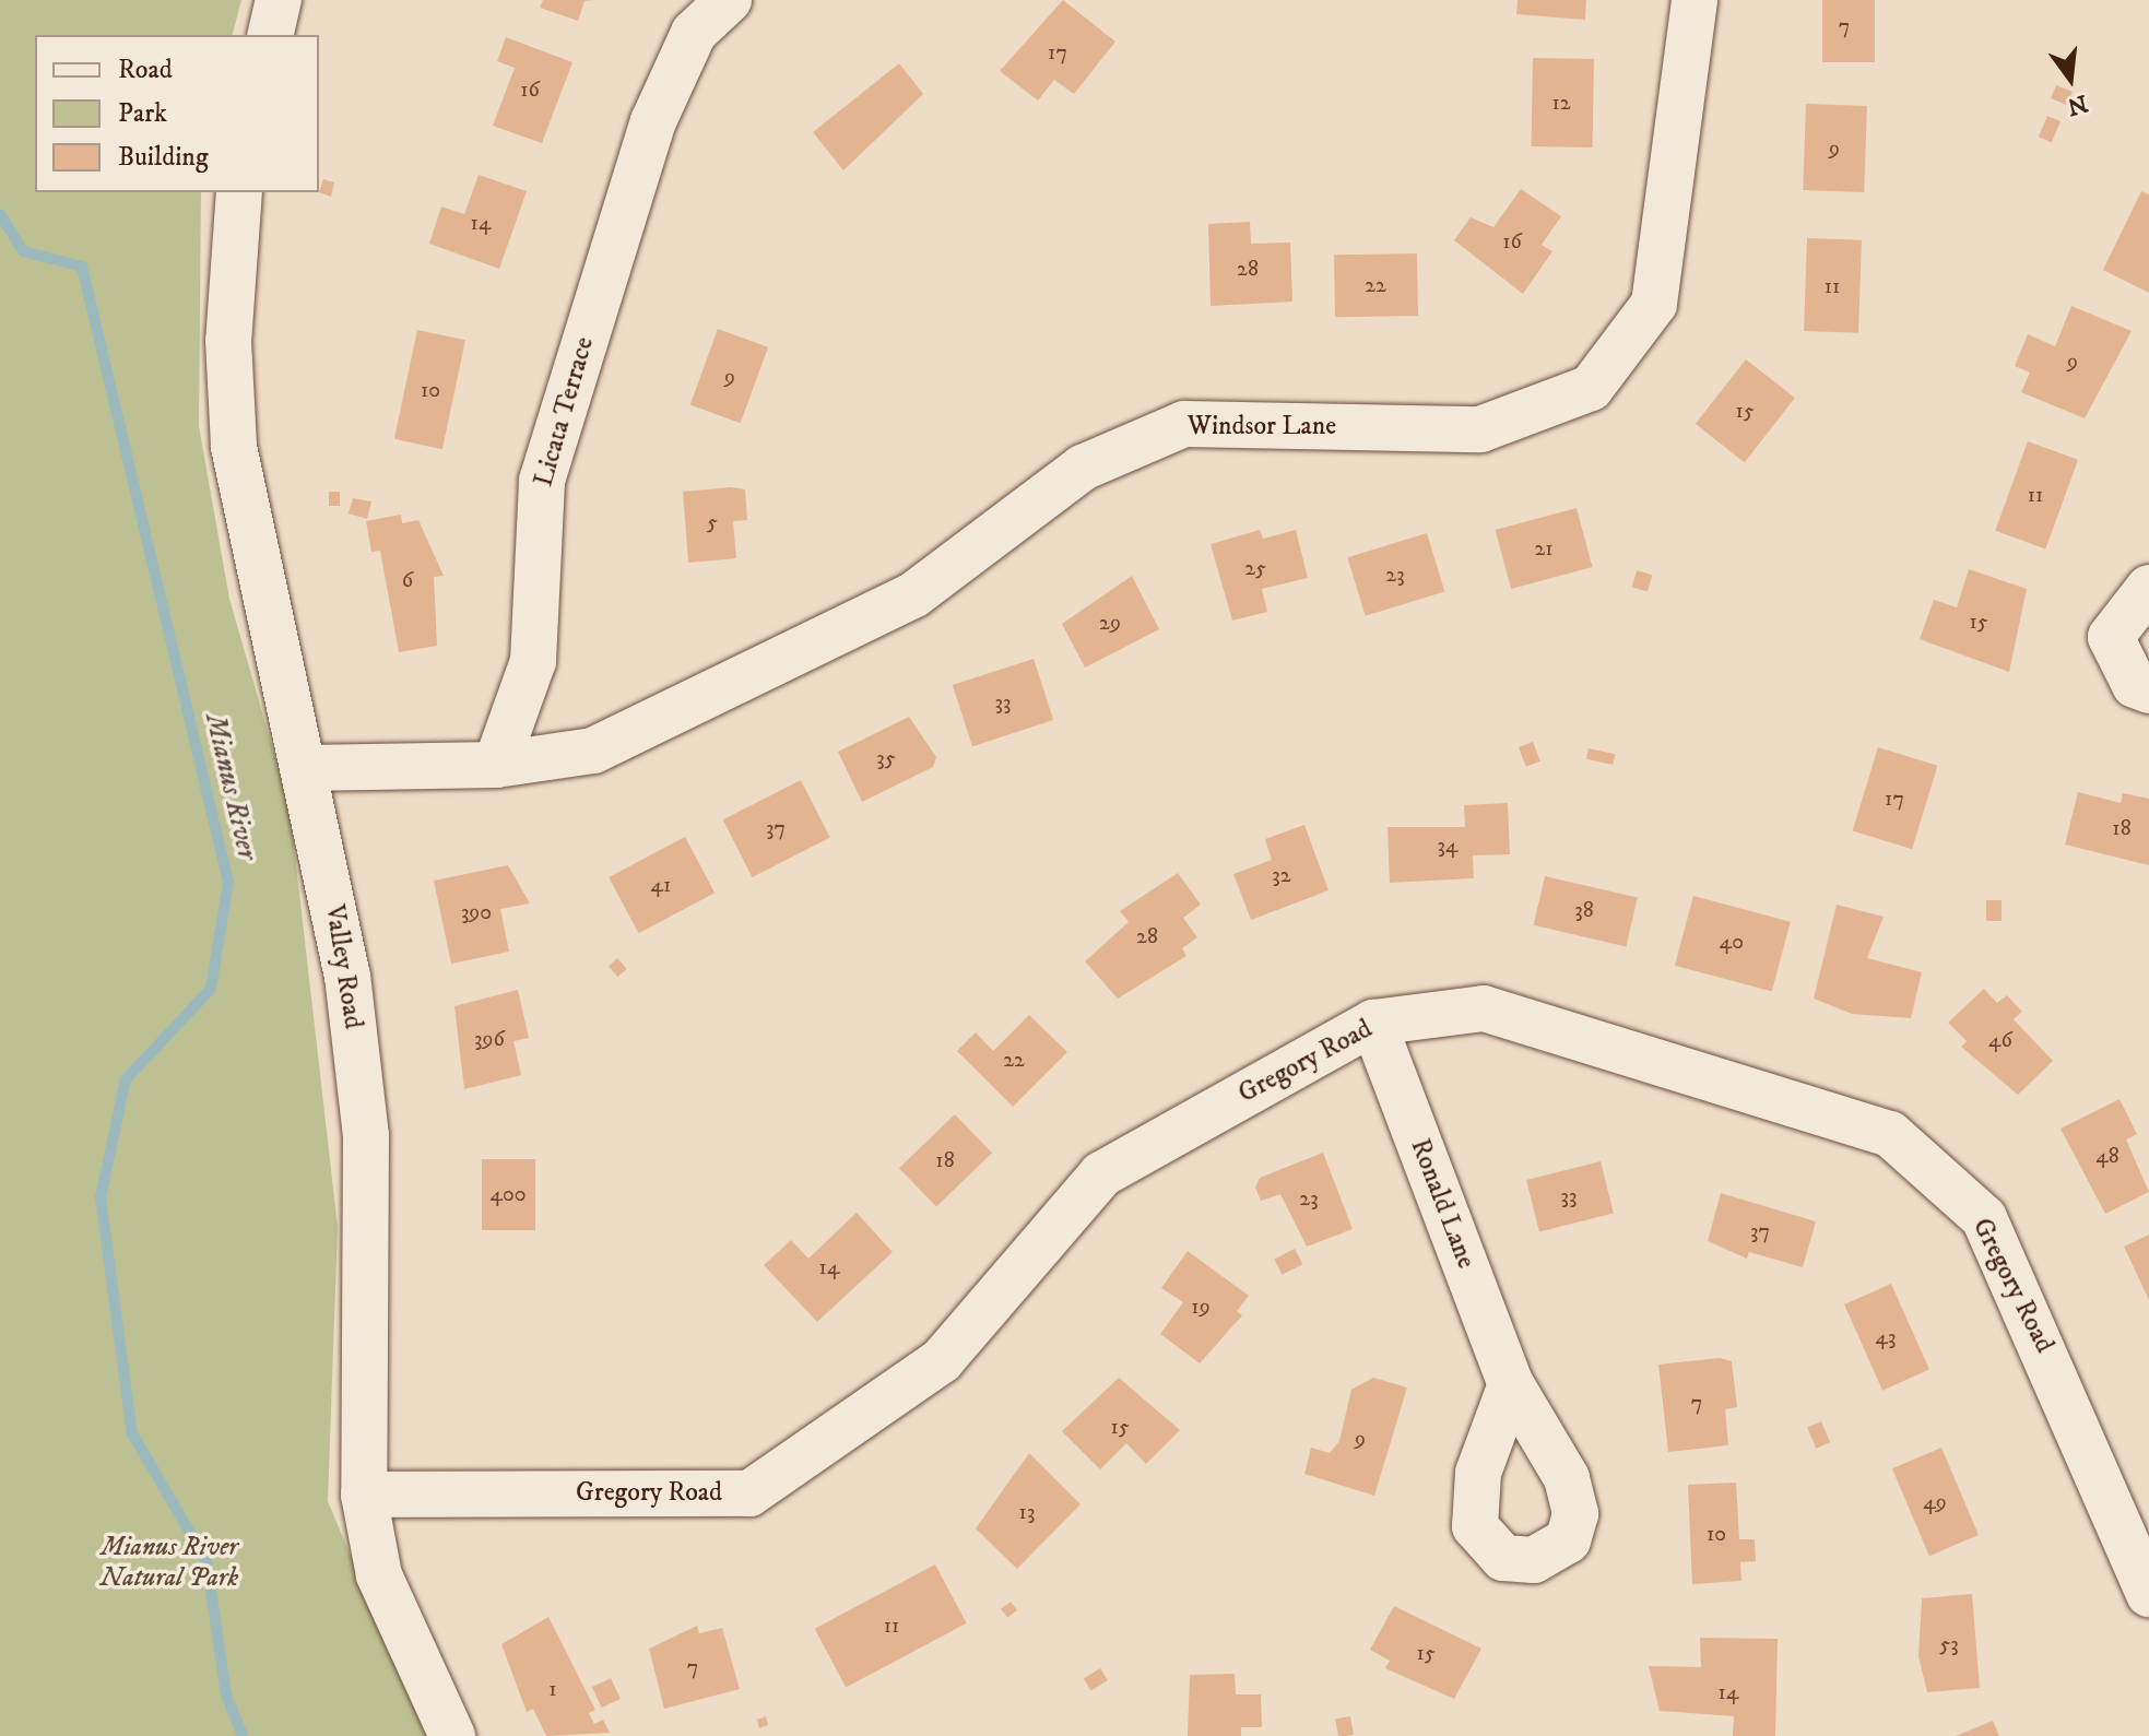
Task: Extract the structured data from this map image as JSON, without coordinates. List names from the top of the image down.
{
  "streets": {
    "street": [
      "Licata Terrace",
      "Windsor Lane",
      "Valley Road",
      "Gregory Road",
      "Ronald Lane"
    ]
  },
  "crossings": [
    ["Licata Terrace", "Windsor Lane"],
    ["Valley Road", "Gregory Road"],
    ["Gregory Road", "Ronald Lane"]
  ],
  "water": ["Mianus River"],
  "parks": ["Mianus River Natural Park"],
  "house_numbers": [
    "7",
    "17",
    "16",
    "12",
    "9",
    "14",
    "16",
    "28",
    "22",
    "11",
    "9",
    "9",
    "10",
    "15",
    "11",
    "5",
    "21",
    "25",
    "23",
    "6",
    "15",
    "29",
    "33",
    "35",
    "17",
    "37",
    "18",
    "34",
    "32",
    "41",
    "38",
    "390",
    "28",
    "40",
    "396",
    "46",
    "22",
    "48",
    "18",
    "400",
    "33",
    "23",
    "37",
    "14",
    "19",
    "43",
    "7",
    "15",
    "9",
    "49",
    "13",
    "10",
    "11",
    "53",
    "15",
    "7",
    "1",
    "14"
  ],
  "legend": ["Road", "Park", "Building"],
  "north": "bottom"
}
